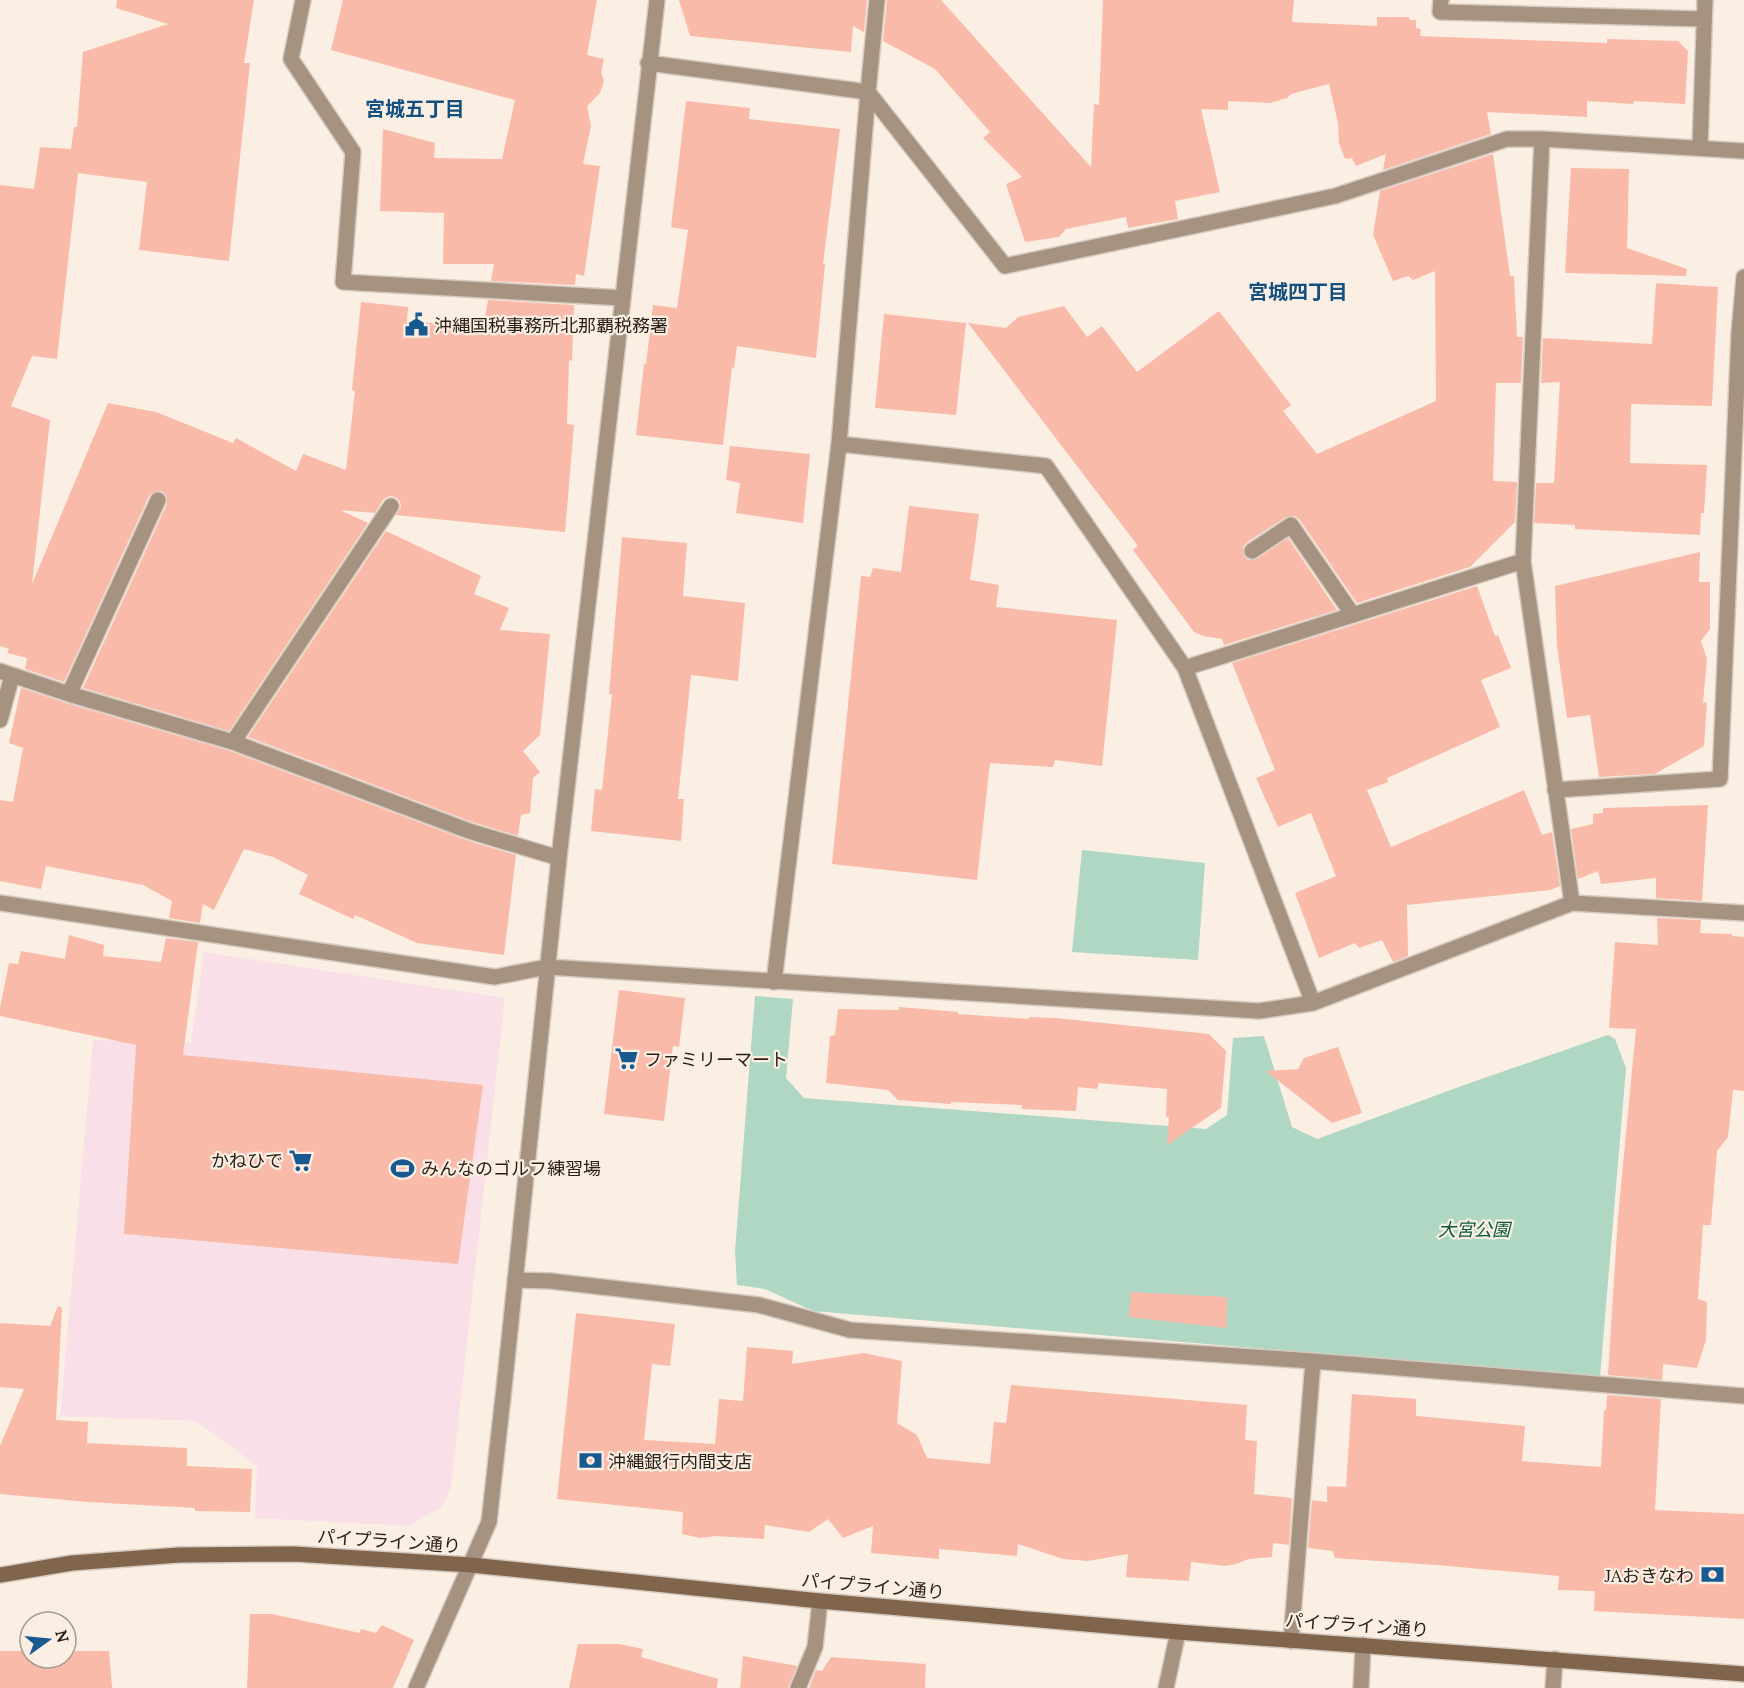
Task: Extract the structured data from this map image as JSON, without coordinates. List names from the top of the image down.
{
  "streets": {
    "main road": ["パイプライン通り"]
  },
  "districts": ["宮城五丁目", "宮城四丁目"],
  "parks": ["大宮公園"],
  "places": {
    "public building": ["沖縄国税事務所北那覇税務署"],
    "supermarket": ["ファミリーマート", "かねひで"],
    "sports": ["みんなのゴルフ練習場"],
    "bank": ["沖縄銀行内間支店", "JAおきなわ"]
  },
  "north": "right"
}
